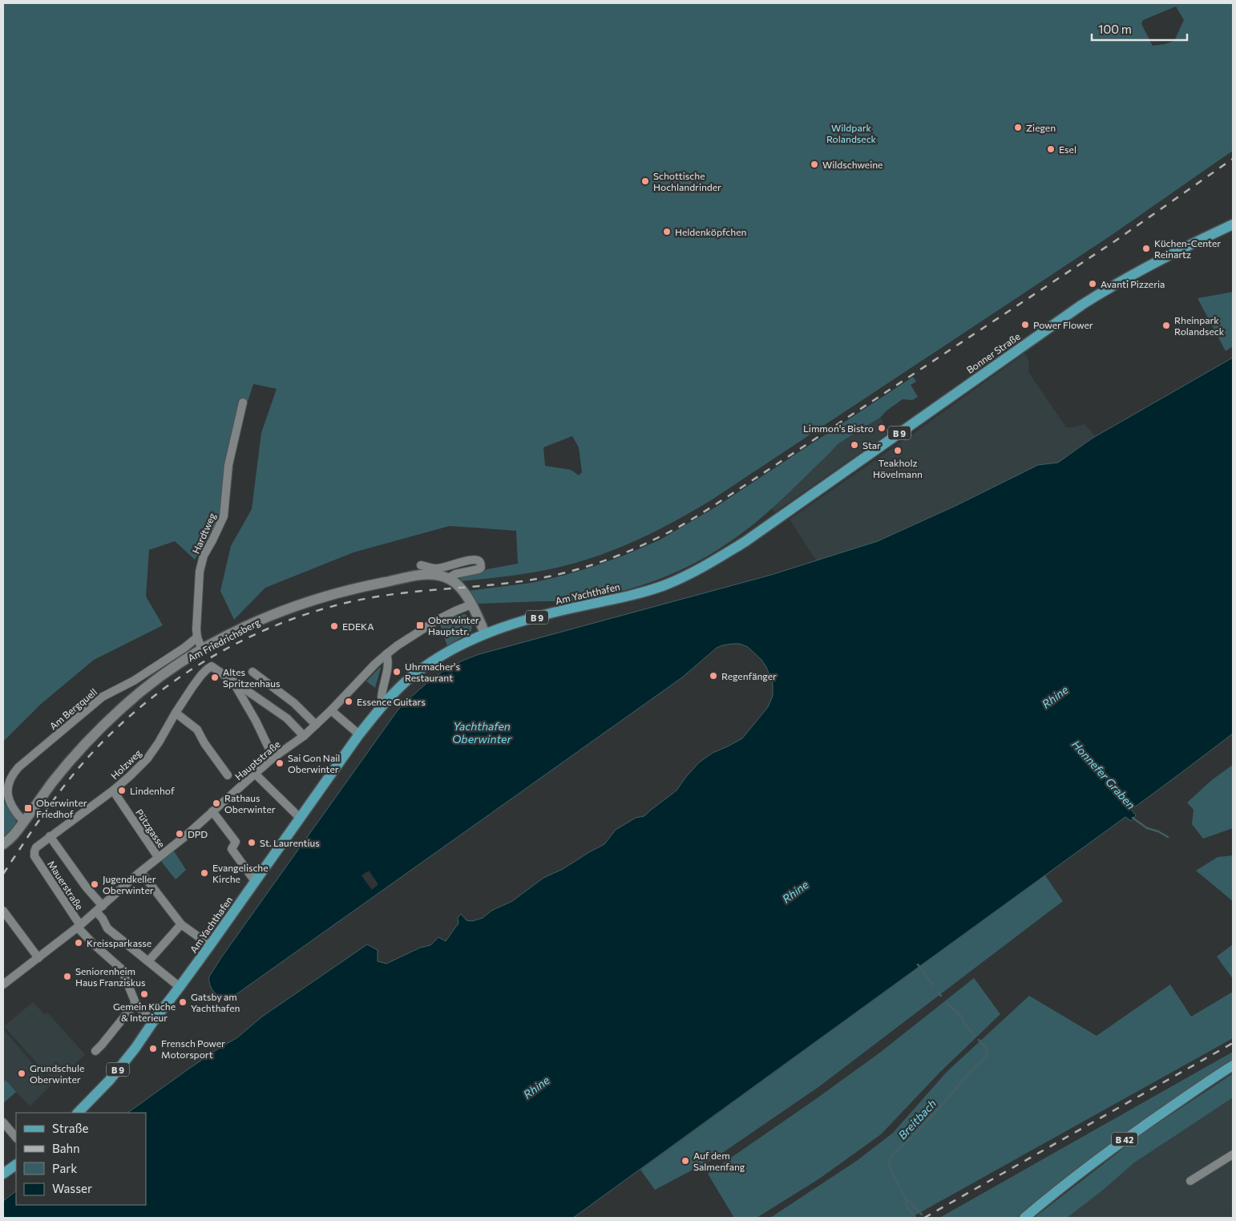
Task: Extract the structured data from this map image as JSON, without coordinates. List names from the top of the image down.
{
  "streets": {
    "main road": [
      "Bonner Straße",
      "B 9",
      "Am Yachthafen",
      "B 42"
    ],
    "street": [
      "Hardtweg",
      "Am Friedrichsberg",
      "Am Bergquell",
      "Hauptstraße",
      "Holzweg",
      "Pützgasse",
      "Mauerstraße"
    ]
  },
  "crossings": [
    ["Bonner Straße", "Am Yachthafen"],
    ["Hardtweg", "Am Friedrichsberg"],
    ["Hardtweg", "Am Bergquell"],
    ["Am Friedrichsberg", "Am Bergquell"],
    ["Hauptstraße", "Pützgasse"],
    ["Hauptstraße", "Mauerstraße"],
    ["Holzweg", "Pützgasse"],
    ["Holzweg", "Mauerstraße"]
  ],
  "water": [
    "Rhine",
    "Yachthafen Oberwinter",
    "Honnefer Graben",
    "Breitbach"
  ],
  "parks": ["Wildpark Rolandseck"],
  "places": {
    "other": [
      "Ziegen",
      "Esel",
      "Wildschweine",
      "Schottische Hochlandrinder",
      "Heldenköpfchen",
      "Küchen-Center Reinartz",
      "Avanti Pizzeria",
      "Power Flower",
      "Rheinpark Rolandseck",
      "Limmon's Bistro",
      "Star",
      "Teakholz Hövelmann",
      "EDEKA",
      "Uhrmacher's Restaurant",
      "Regenfänger",
      "Altes Spritzenhaus",
      "Essence Guitars",
      "Sai Gon Nail Oberwinter",
      "Lindenhof",
      "Rathaus Oberwinter",
      "DPD",
      "St. Laurentius",
      "Evangelische Kirche",
      "Jugendkeller Oberwinter",
      "Kreissparkasse",
      "Seniorenheim Haus Franziskus",
      "Gemein Küche & Interieur",
      "Gatsby am Yachthafen",
      "Frensch Power Motorsport",
      "Grundschule Oberwinter",
      "Auf dem Salmenfang"
    ],
    "transit": ["Oberwinter Hauptstr.", "Oberwinter Friedhof"]
  },
  "legend": [
    "Straße",
    "Bahn",
    "Park",
    "Wasser"
  ],
  "scale_bar": "100 m"
}
